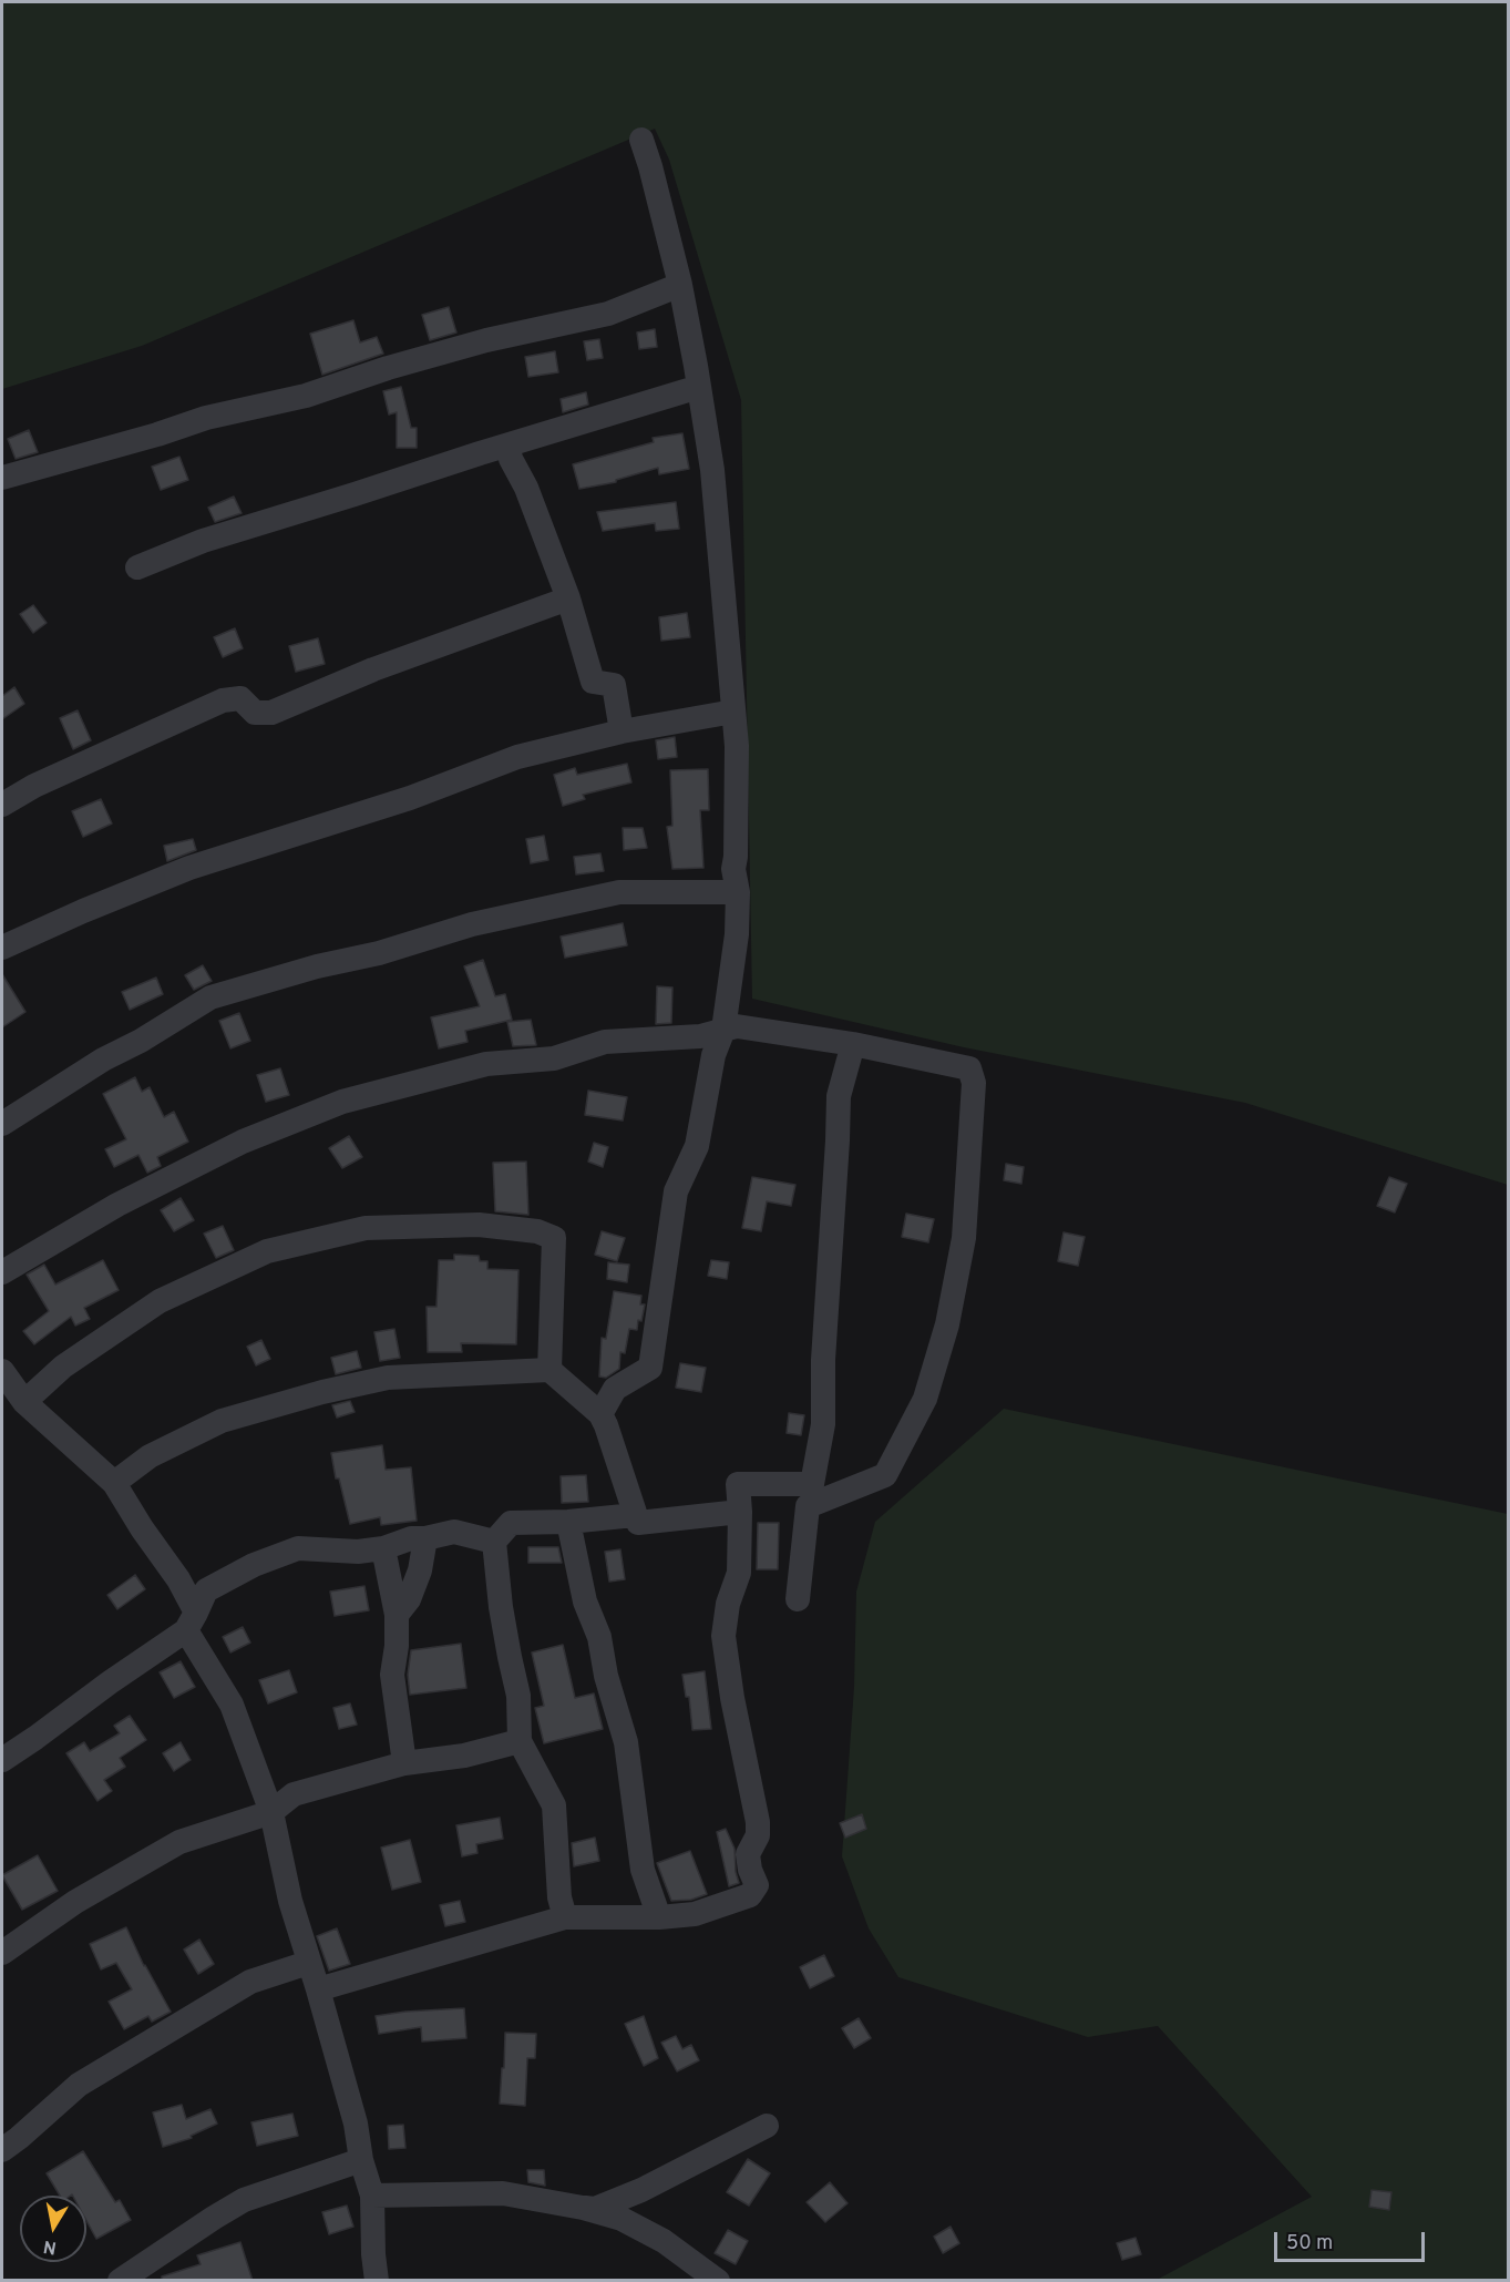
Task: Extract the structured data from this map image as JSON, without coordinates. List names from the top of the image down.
{
  "scale_bar": "50 m",
  "north": "bottom"
}
